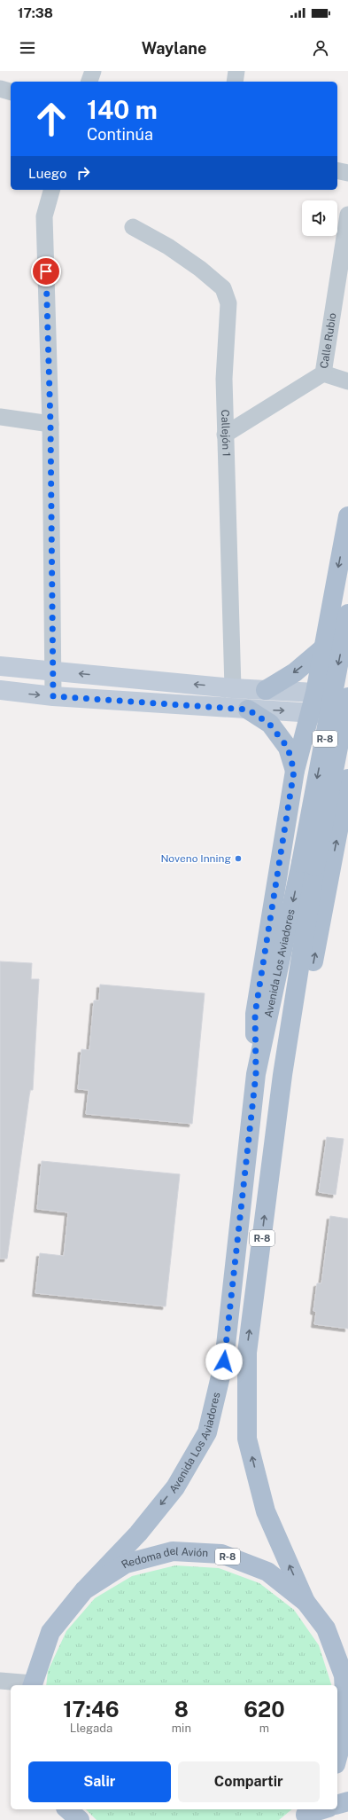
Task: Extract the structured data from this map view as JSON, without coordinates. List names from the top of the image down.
{
  "streets": {
    "main road": ["R-8", "Avenida Los Aviadores", "Redoma del Avión"],
    "street": ["Calle Rubio", "Callejón 1"]
  },
  "crossings": [
    ["Calle Rubio", "Callejón 1"],
    ["R-8", "Avenida Los Aviadores"],
    ["R-8", "Redoma del Avión"],
    ["Avenida Los Aviadores", "Redoma del Avión"]
  ],
  "places": ["Noveno Inning"],
  "page": {
    "status": "17:38",
    "header": "Waylane",
    "turn": ["140 m", "Continúa"],
    "then": "Luego",
    "eta": [
      "17:46",
      "Llegada",
      "8",
      "min",
      "620",
      "m"
    ],
    "buttons": ["Salir", "Compartir"]
  }
}
